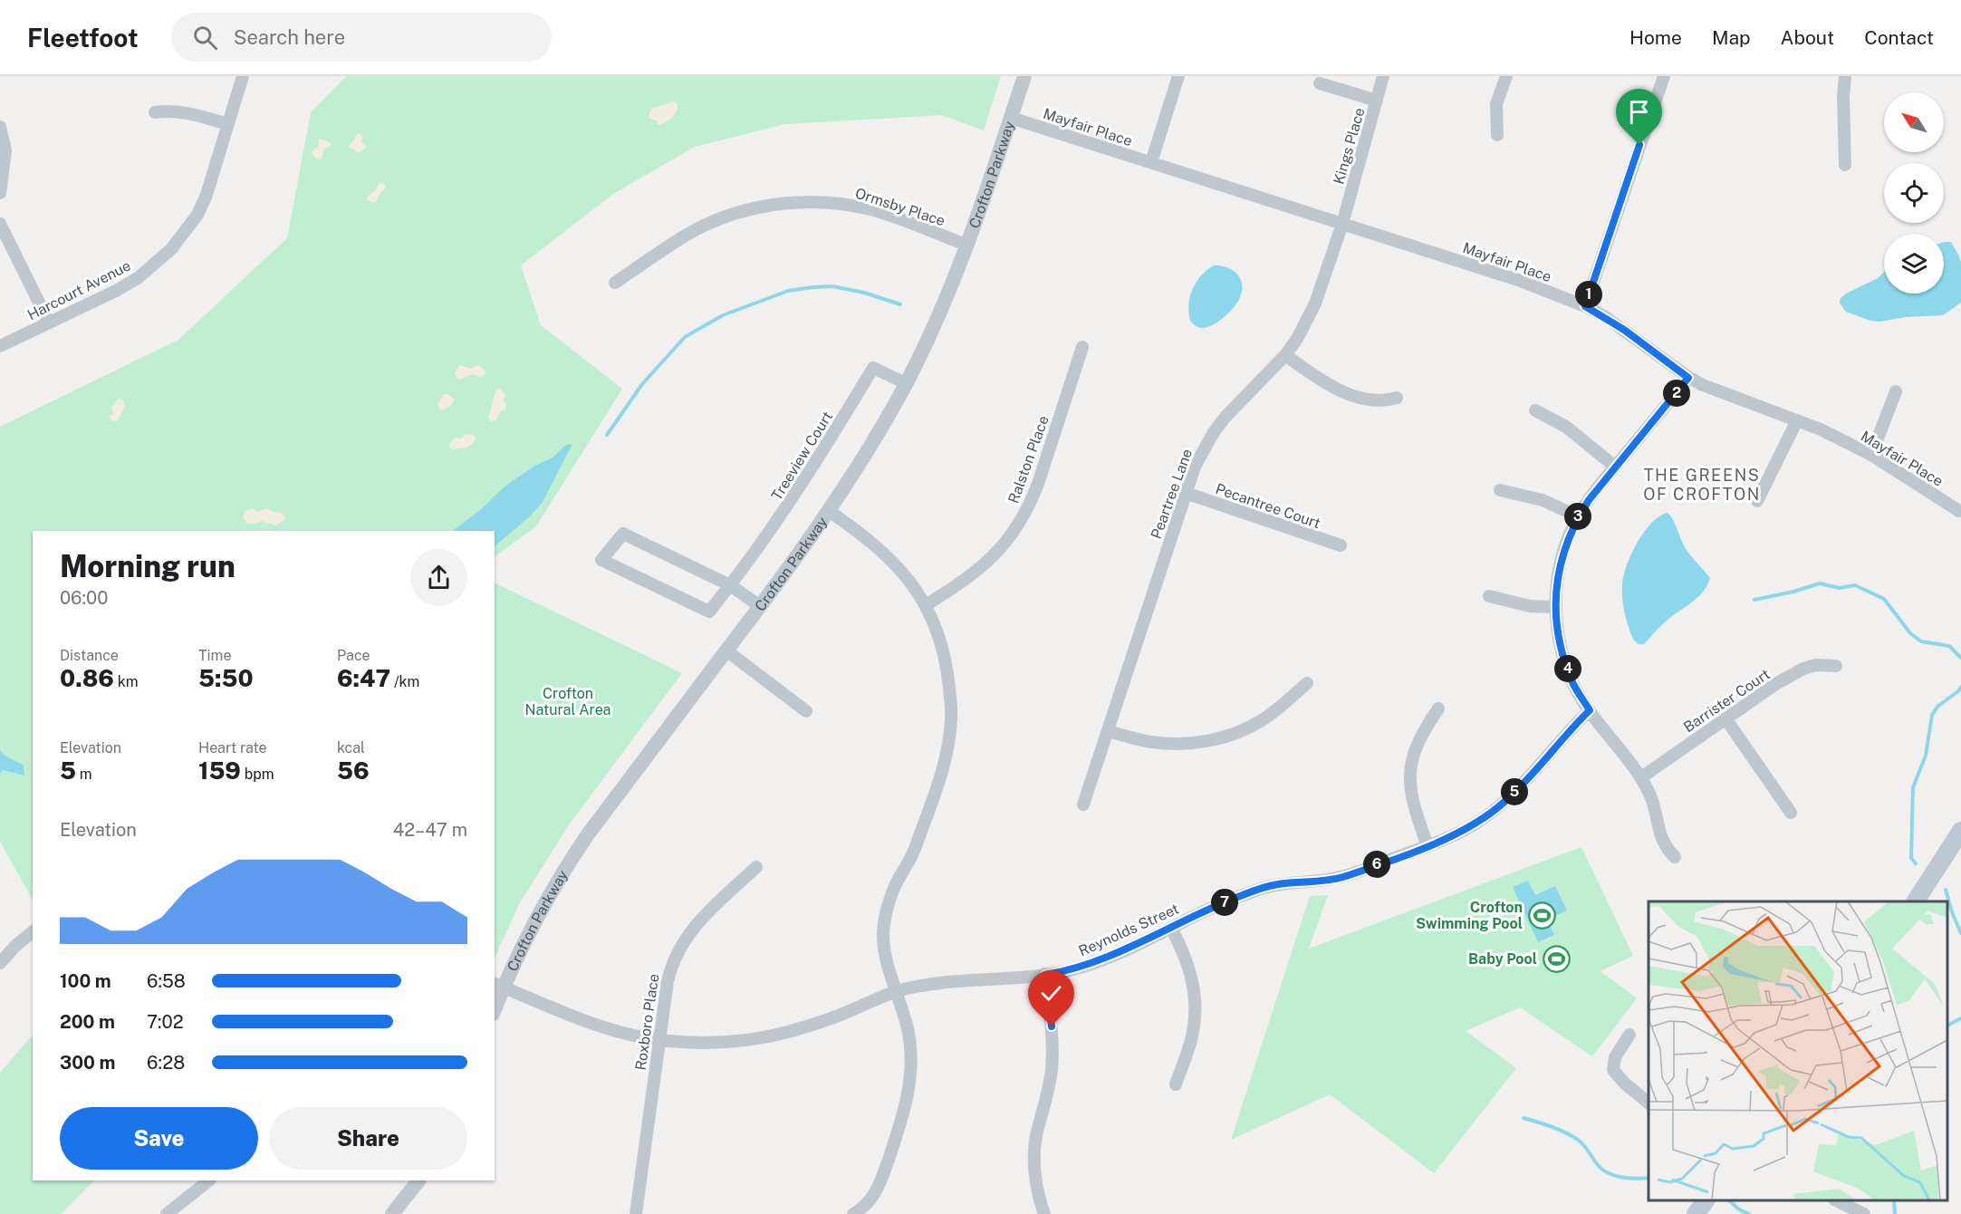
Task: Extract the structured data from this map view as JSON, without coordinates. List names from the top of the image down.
{
  "streets": {
    "street": [
      "Mayfair Place",
      "Kings Place",
      "Crofton Parkway",
      "Ormsby Place",
      "Harcourt Avenue",
      "Treeview Court",
      "Ralston Place",
      "Peartree Lane",
      "Pecantree Court",
      "Barrister Court",
      "Reynolds Street",
      "Roxboro Place"
    ]
  },
  "crossings": [
    ["Mayfair Place", "Kings Place"],
    ["Mayfair Place", "Crofton Parkway"],
    ["Mayfair Place", "Peartree Lane"],
    ["Kings Place", "Peartree Lane"],
    ["Crofton Parkway", "Ormsby Place"],
    ["Crofton Parkway", "Treeview Court"],
    ["Crofton Parkway", "Reynolds Street"],
    ["Peartree Lane", "Pecantree Court"],
    ["Reynolds Street", "Roxboro Place"]
  ],
  "districts": ["THE GREENS OF CROFTON"],
  "parks": ["Crofton Natural Area"],
  "places": {
    "sports": ["Crofton Swimming Pool", "Baby Pool"]
  },
  "north": "top left",
  "page": {
    "header": "Fleetfoot",
    "search": "Search here",
    "nav": [
      "Home",
      "Map",
      "About",
      "Contact"
    ],
    "pins": [
      "1",
      "2",
      "3",
      "4",
      "5",
      "6",
      "7"
    ],
    "heading": ["Morning run", "06:00"],
    "stats": [
      ["Distance", "0.86 km"],
      ["Time", "5:50"],
      ["Pace", "6:47 /km"],
      ["Elevation", "5 m"],
      ["Heart rate", "159 bpm"],
      ["kcal", "56"]
    ],
    "chart": ["Elevation", "42–47 m"],
    "list": [
      {
        "name": "100 m",
        "note": "6:58"
      },
      {
        "name": "200 m",
        "note": "7:02"
      },
      {
        "name": "300 m",
        "note": "6:28"
      }
    ],
    "buttons": ["Save", "Share"]
  }
}
